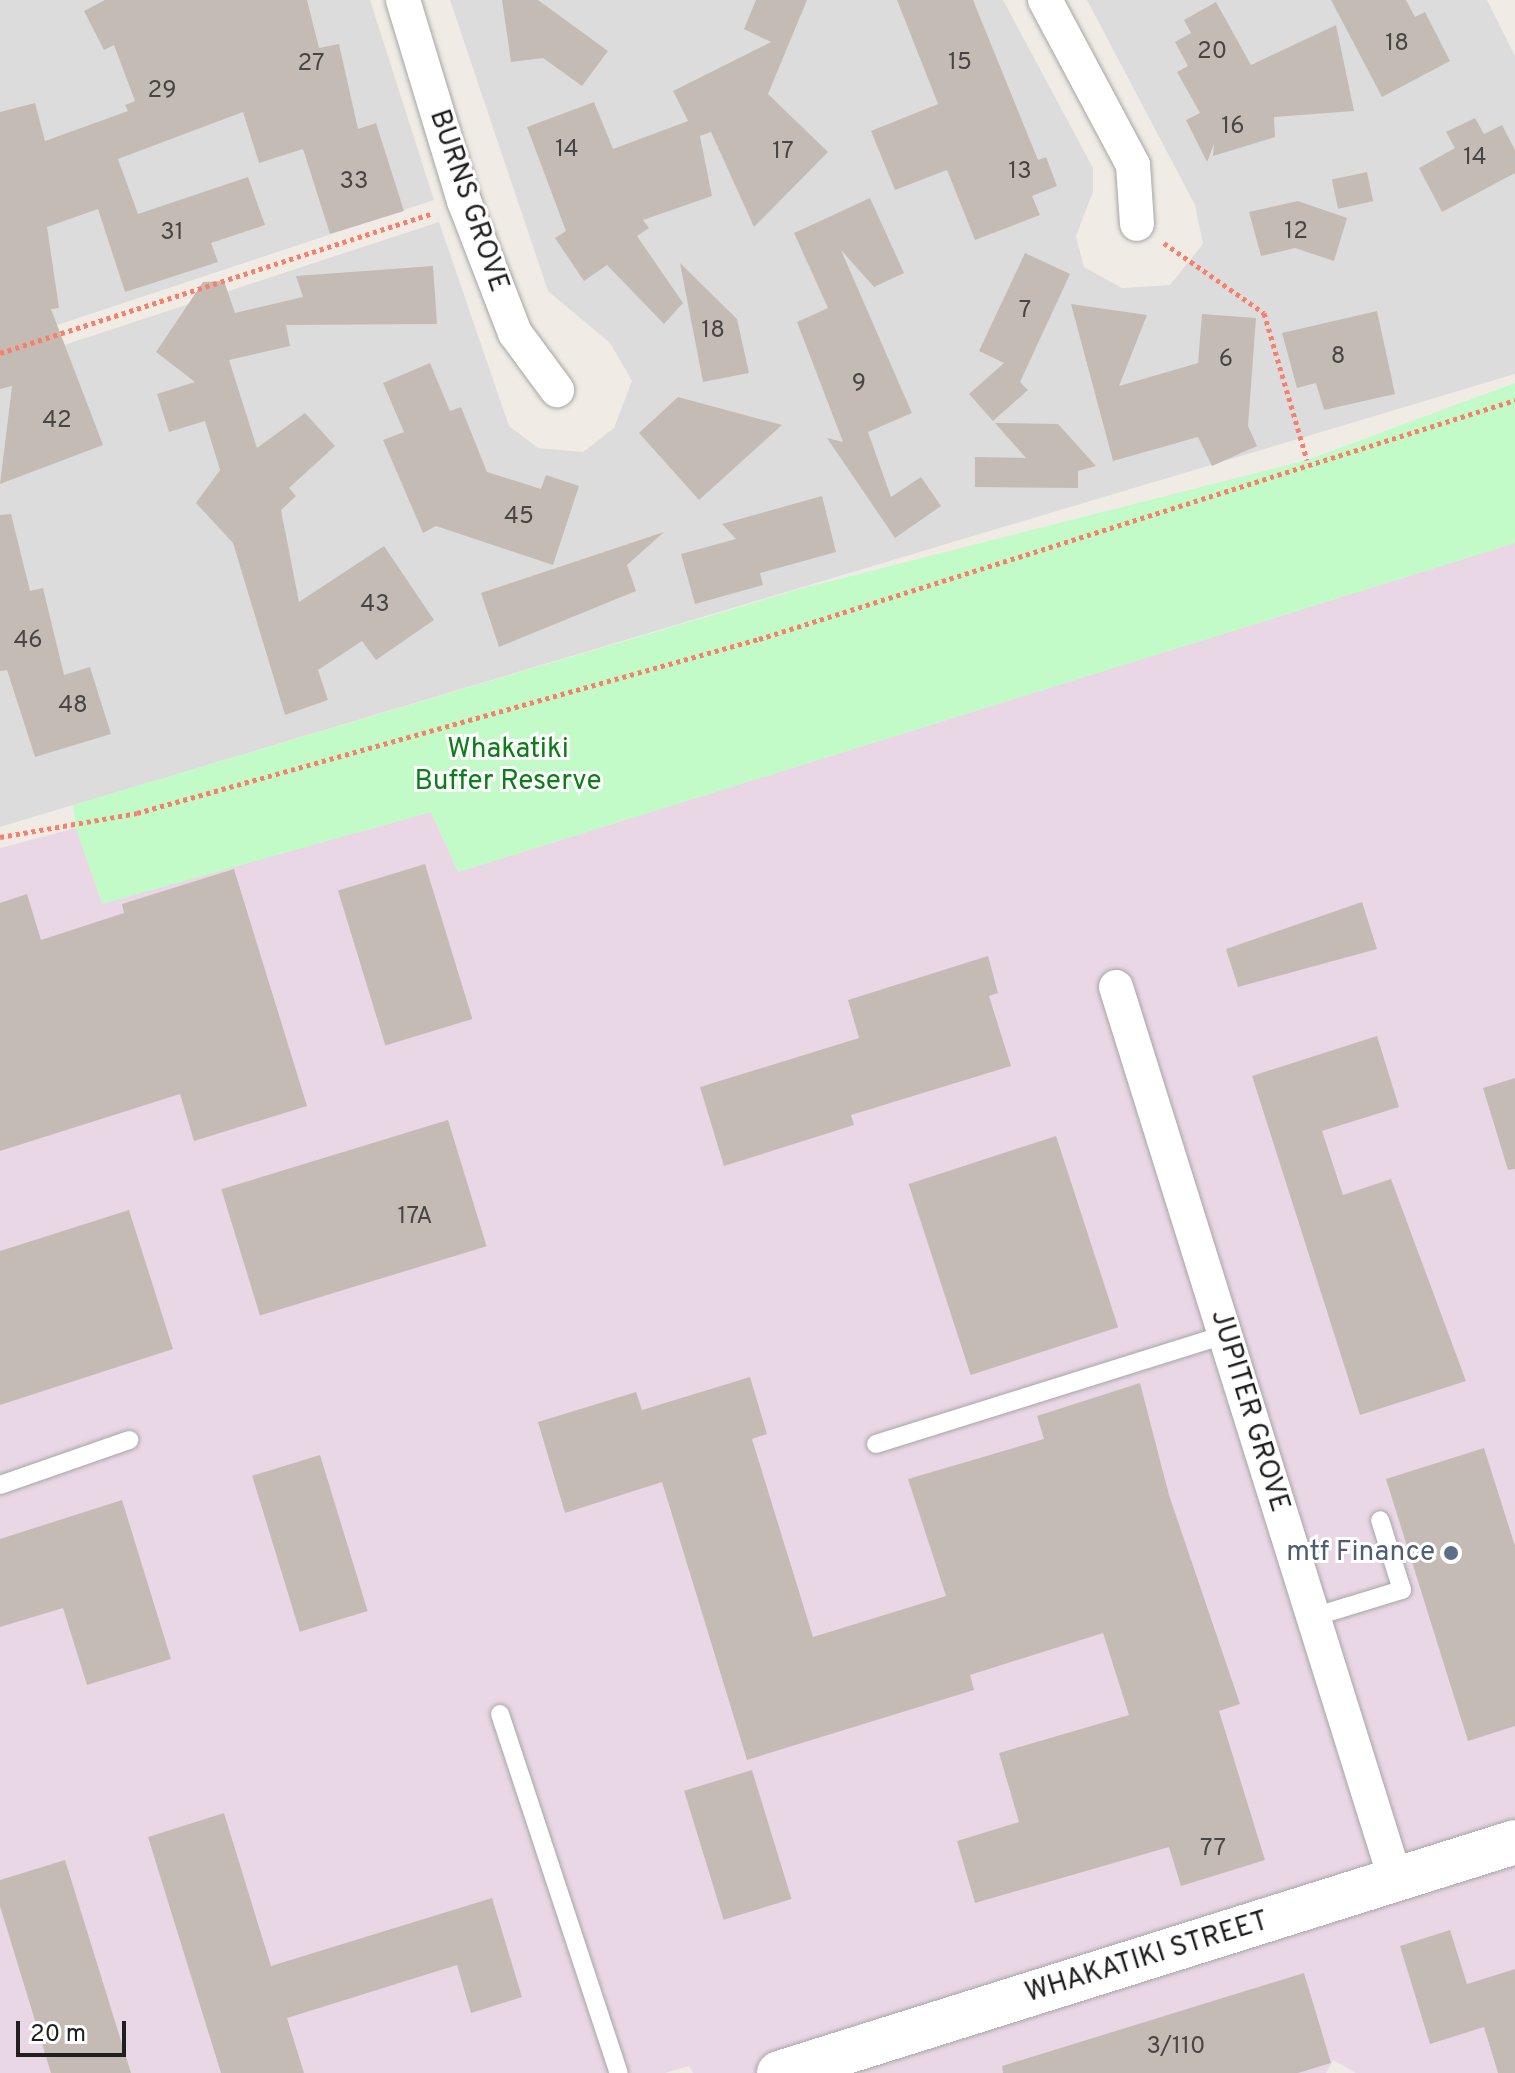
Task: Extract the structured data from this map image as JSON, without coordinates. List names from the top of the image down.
{
  "streets": {
    "street": ["BURNS GROVE", "JUPITER GROVE", "WHAKATIKI STREET"]
  },
  "crossings": [
    ["JUPITER GROVE", "WHAKATIKI STREET"]
  ],
  "parks": ["Whakatiki Buffer Reserve"],
  "places": ["mtf Finance"],
  "house_numbers": [
    "18",
    "20",
    "15",
    "27",
    "29",
    "16",
    "14",
    "17",
    "14",
    "13",
    "33",
    "12",
    "31",
    "7",
    "18",
    "8",
    "6",
    "9",
    "42",
    "45",
    "43",
    "46",
    "48",
    "17A",
    "77",
    "3/110"
  ],
  "scale_bar": "20 m"
}
